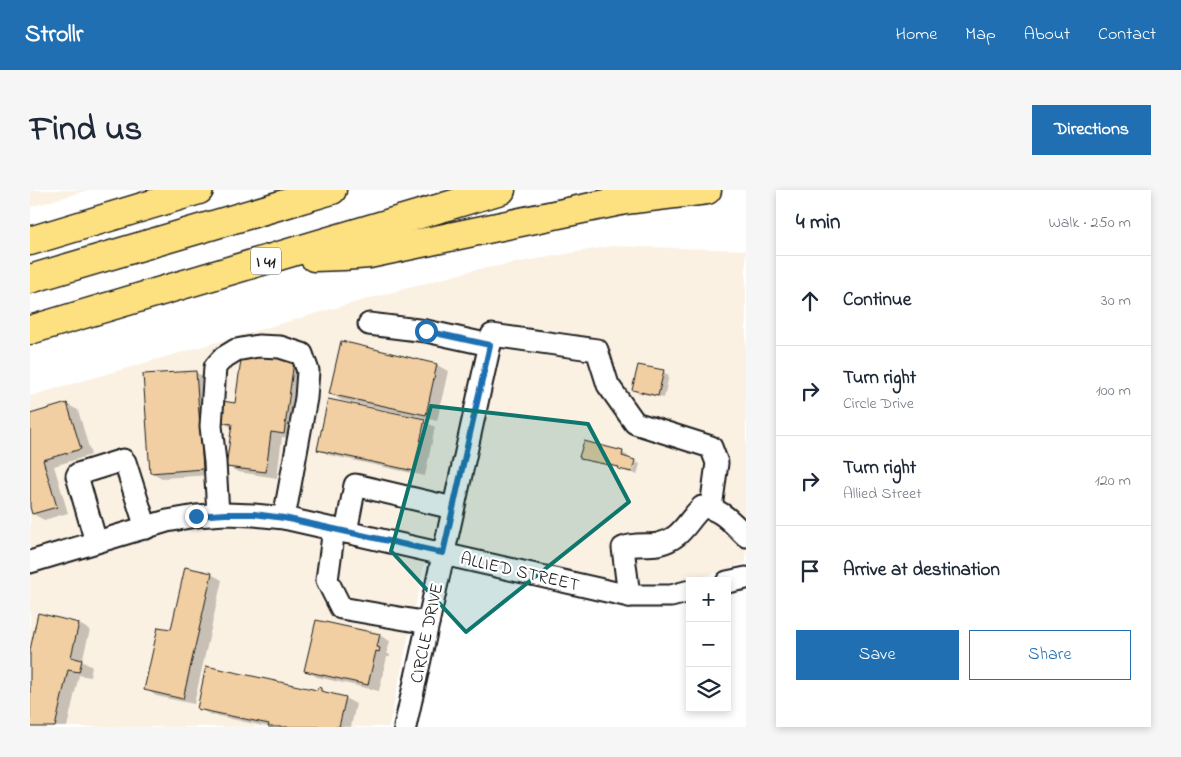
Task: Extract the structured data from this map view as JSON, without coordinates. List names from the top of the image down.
{
  "streets": {
    "highway": ["I 41"],
    "street": ["ALLIED STREET", "CIRCLE DRIVE"]
  },
  "crossings": [
    ["ALLIED STREET", "CIRCLE DRIVE"]
  ],
  "page": {
    "header": "Strollr",
    "nav": [
      "Home",
      "Map",
      "About",
      "Contact"
    ],
    "title": "Find us",
    "buttons": [
      "Directions",
      ["Save", "Share"]
    ],
    "heading": ["4 min", "Walk · 250 m"],
    "list": [
      ["Continue", "30 m"],
      ["Turn right", "Circle Drive", "100 m"],
      ["Turn right", "Allied Street", "120 m"],
      "Arrive at destination"
    ],
    "map_buttons": ["+", "−"]
  }
}
